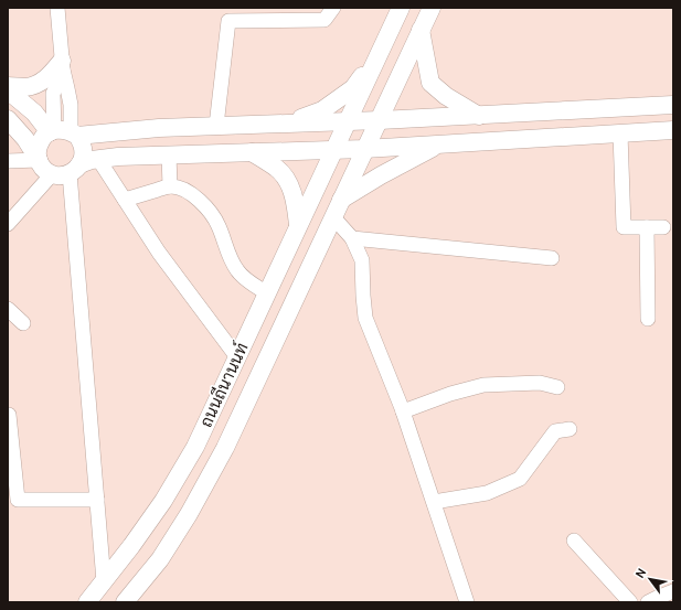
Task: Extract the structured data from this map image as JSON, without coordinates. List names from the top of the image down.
{
  "streets": {
    "main road": ["ถนนถีนานนท์"]
  },
  "north": "top left"
}
